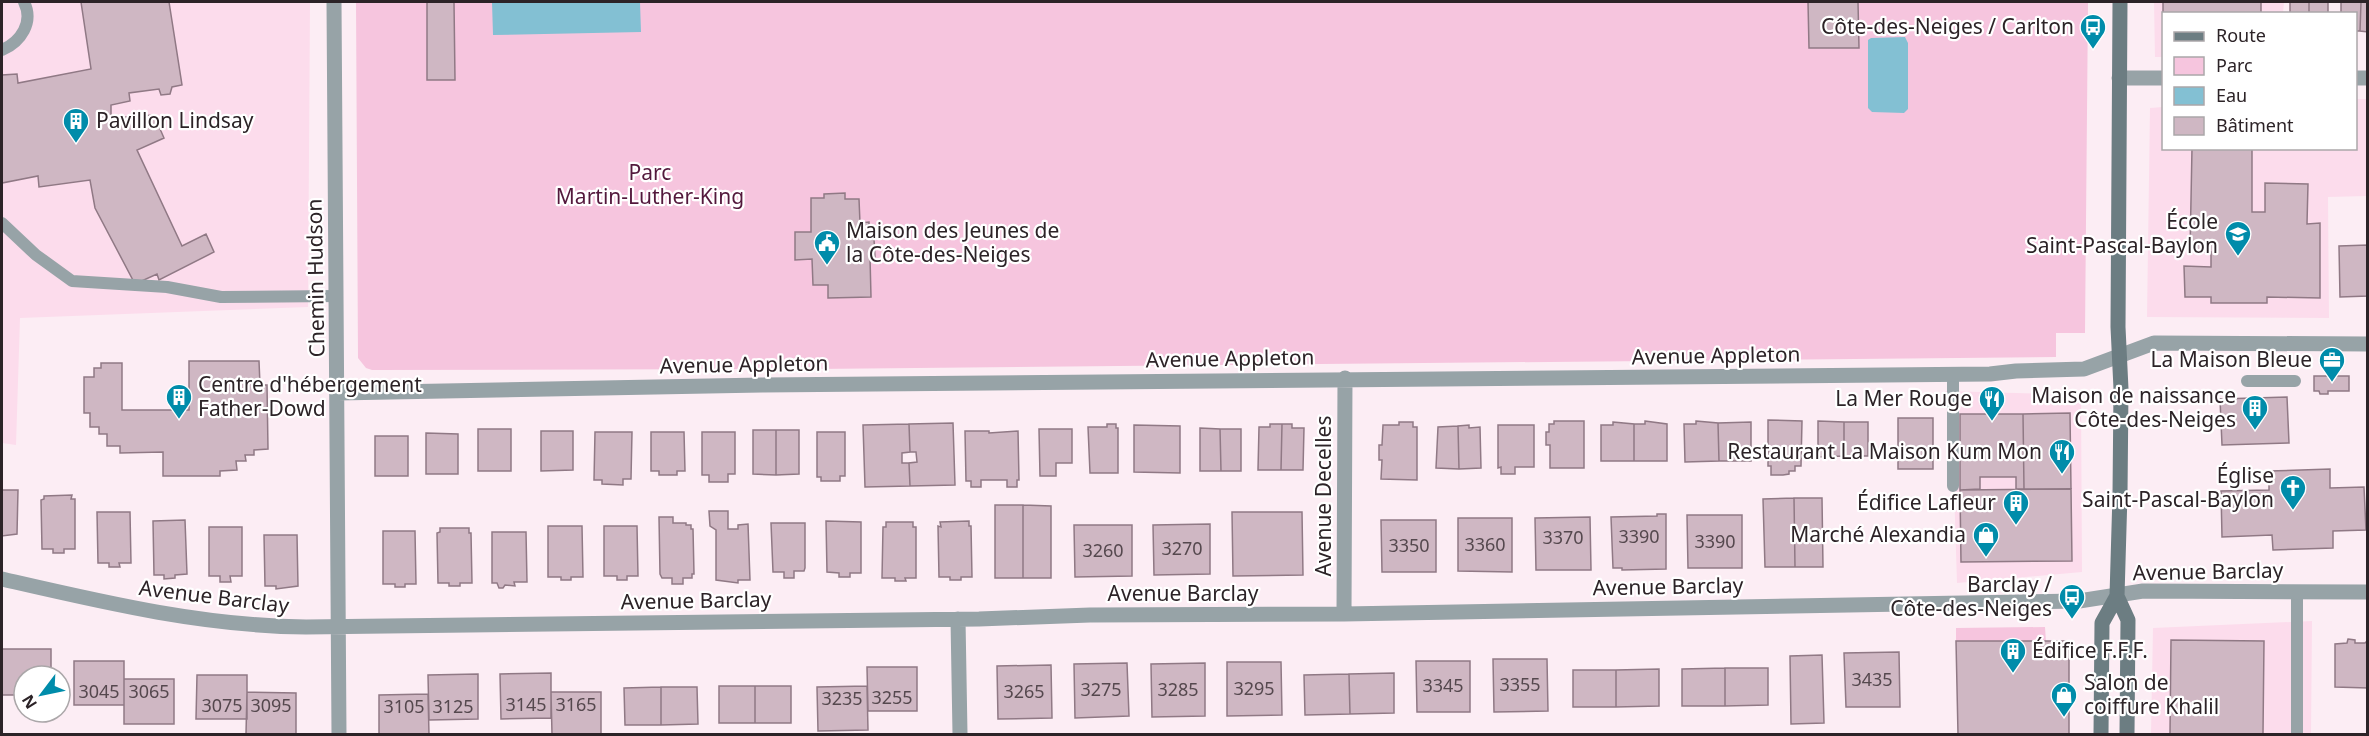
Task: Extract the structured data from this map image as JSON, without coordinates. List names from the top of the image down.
{
  "streets": {
    "street": [
      "Chemin Hudson",
      "Avenue Appleton",
      "Avenue Decelles",
      "Avenue Barclay"
    ]
  },
  "crossings": [
    ["Chemin Hudson", "Avenue Appleton"],
    ["Chemin Hudson", "Avenue Barclay"],
    ["Avenue Appleton", "Avenue Decelles"],
    ["Avenue Decelles", "Avenue Barclay"]
  ],
  "parks": ["Parc Martin-Luther-King"],
  "places": {
    "bus stop": ["Côte-des-Neiges / Carlton", "Barclay / Côte-des-Neiges"],
    "building": [
      "Pavillon Lindsay",
      "Centre d'hébergement Father-Dowd",
      "Maison de naissance Côte-des-Neiges",
      "Édifice Lafleur",
      "Édifice F.F.F."
    ],
    "school or university": ["École Saint-Pascal-Baylon"],
    "public building": ["Maison des Jeunes de la Côte-des-Neiges"],
    "office": ["La Maison Bleue"],
    "restaurant": ["La Mer Rouge", "Restaurant La Maison Kum Mon"],
    "church": ["Église Saint-Pascal-Baylon"],
    "shop": ["Marché Alexandia", "Salon de coiffure Khalil"]
  },
  "house_numbers": [
    "3390",
    "3370",
    "3390",
    "3360",
    "3350",
    "3270",
    "3260",
    "3435",
    "3355",
    "3345",
    "3295",
    "3275",
    "3285",
    "3045",
    "3065",
    "3265",
    "3255",
    "3235",
    "3145",
    "3165",
    "3075",
    "3095",
    "3105",
    "3125"
  ],
  "legend": [
    "Route",
    "Parc",
    "Eau",
    "Bâtiment"
  ],
  "north": "bottom left"
}
